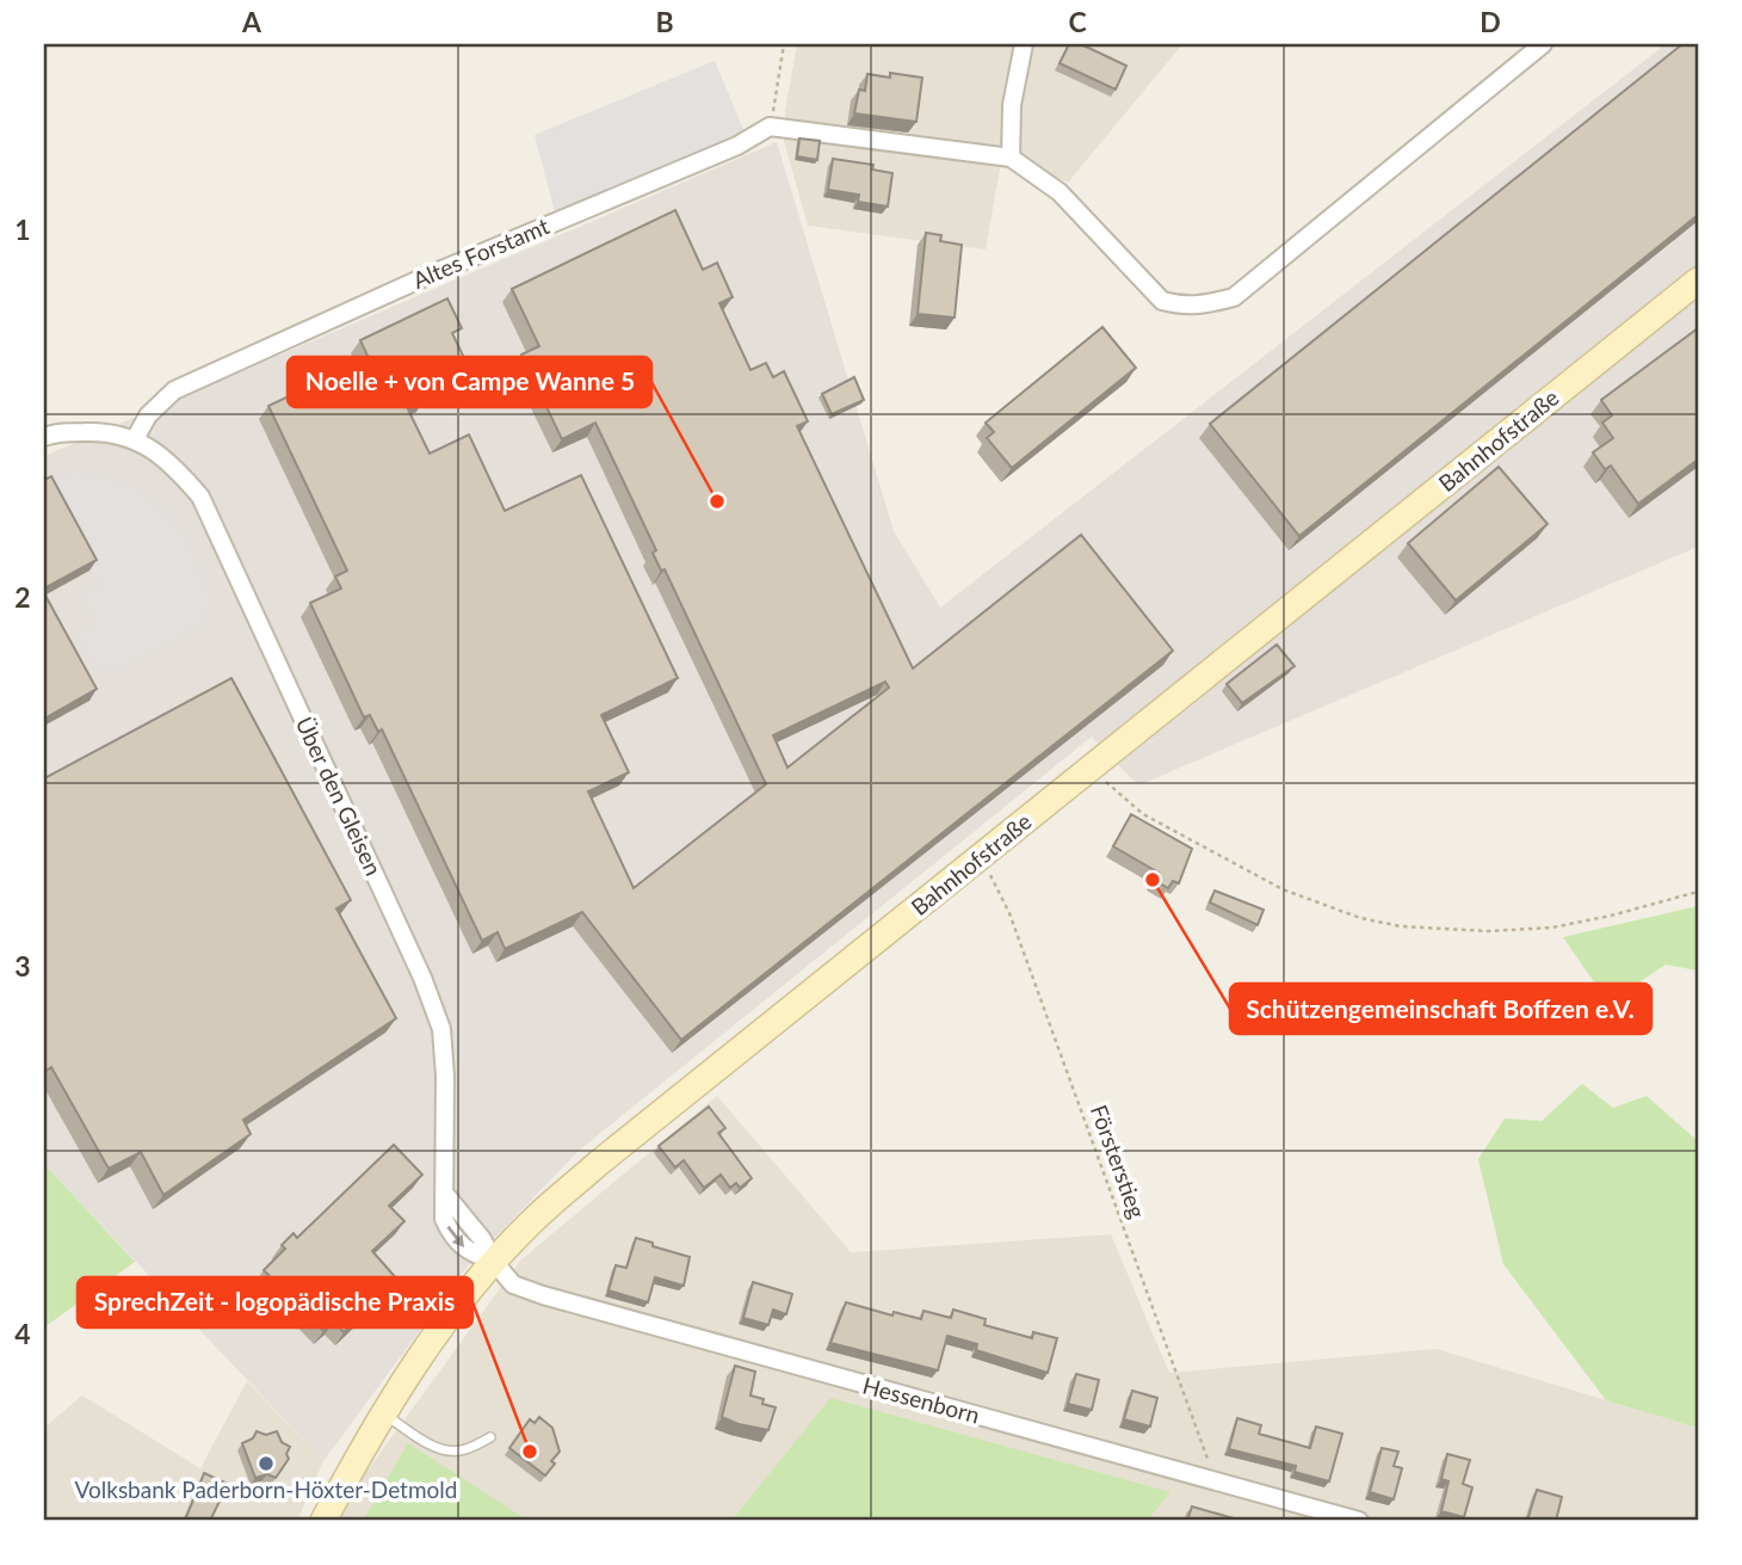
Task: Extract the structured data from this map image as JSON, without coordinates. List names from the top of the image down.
{
  "streets": {
    "main road": ["Bahnhofstraße"],
    "street": ["Altes Forstamt", "Über den Gleisen", "Hessenborn"],
    "path": ["Försterstieg"]
  },
  "crossings": [
    ["Altes Forstamt", "Über den Gleisen"],
    ["Bahnhofstraße", "Über den Gleisen"],
    ["Bahnhofstraße", "Försterstieg"],
    ["Bahnhofstraße", "Hessenborn"],
    ["Über den Gleisen", "Hessenborn"],
    ["Försterstieg", "Hessenborn"]
  ],
  "places": [
    "Noelle + von Campe Wanne 5",
    "Schützengemeinschaft Boffzen e.V.",
    "SprechZeit - logopädische Praxis",
    "Volksbank Paderborn-Höxter-Detmold"
  ],
  "grid": {
    "columns": [
      "A",
      "B",
      "C",
      "D"
    ],
    "rows": [
      "1",
      "2",
      "3",
      "4"
    ]
  }
}
